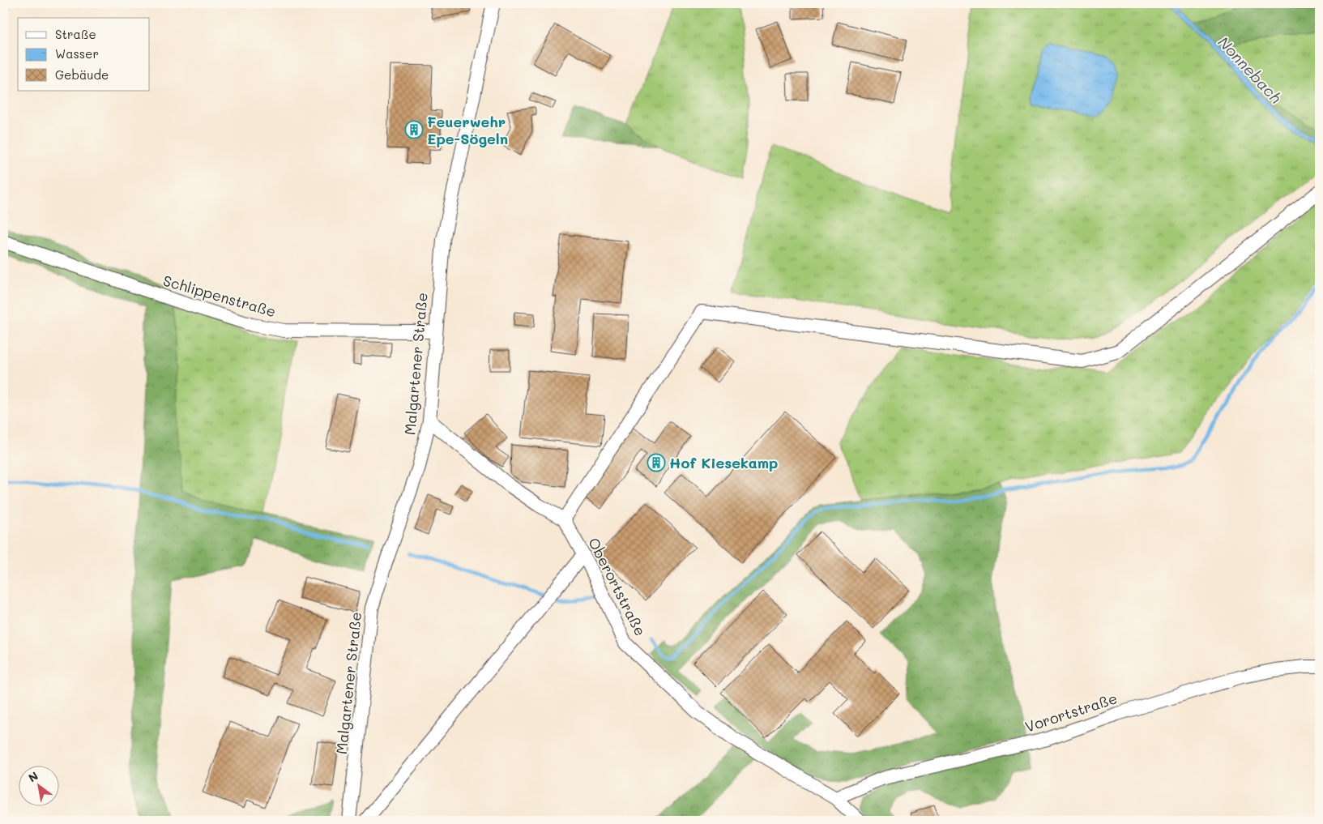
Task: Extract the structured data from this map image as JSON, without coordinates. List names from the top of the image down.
{
  "streets": {
    "street": [
      "Schlippenstraße",
      "Malgartener Straße",
      "Oberortstraße",
      "Vorortstraße"
    ]
  },
  "crossings": [
    ["Schlippenstraße", "Malgartener Straße"],
    ["Oberortstraße", "Vorortstraße"]
  ],
  "water": ["Nonnebach"],
  "places": {
    "building": ["Feuerwehr Epe-Sögeln", "Hof Kiesekamp"]
  },
  "legend": ["Straße", "Wasser", "Gebäude"],
  "north": "top left"
}
